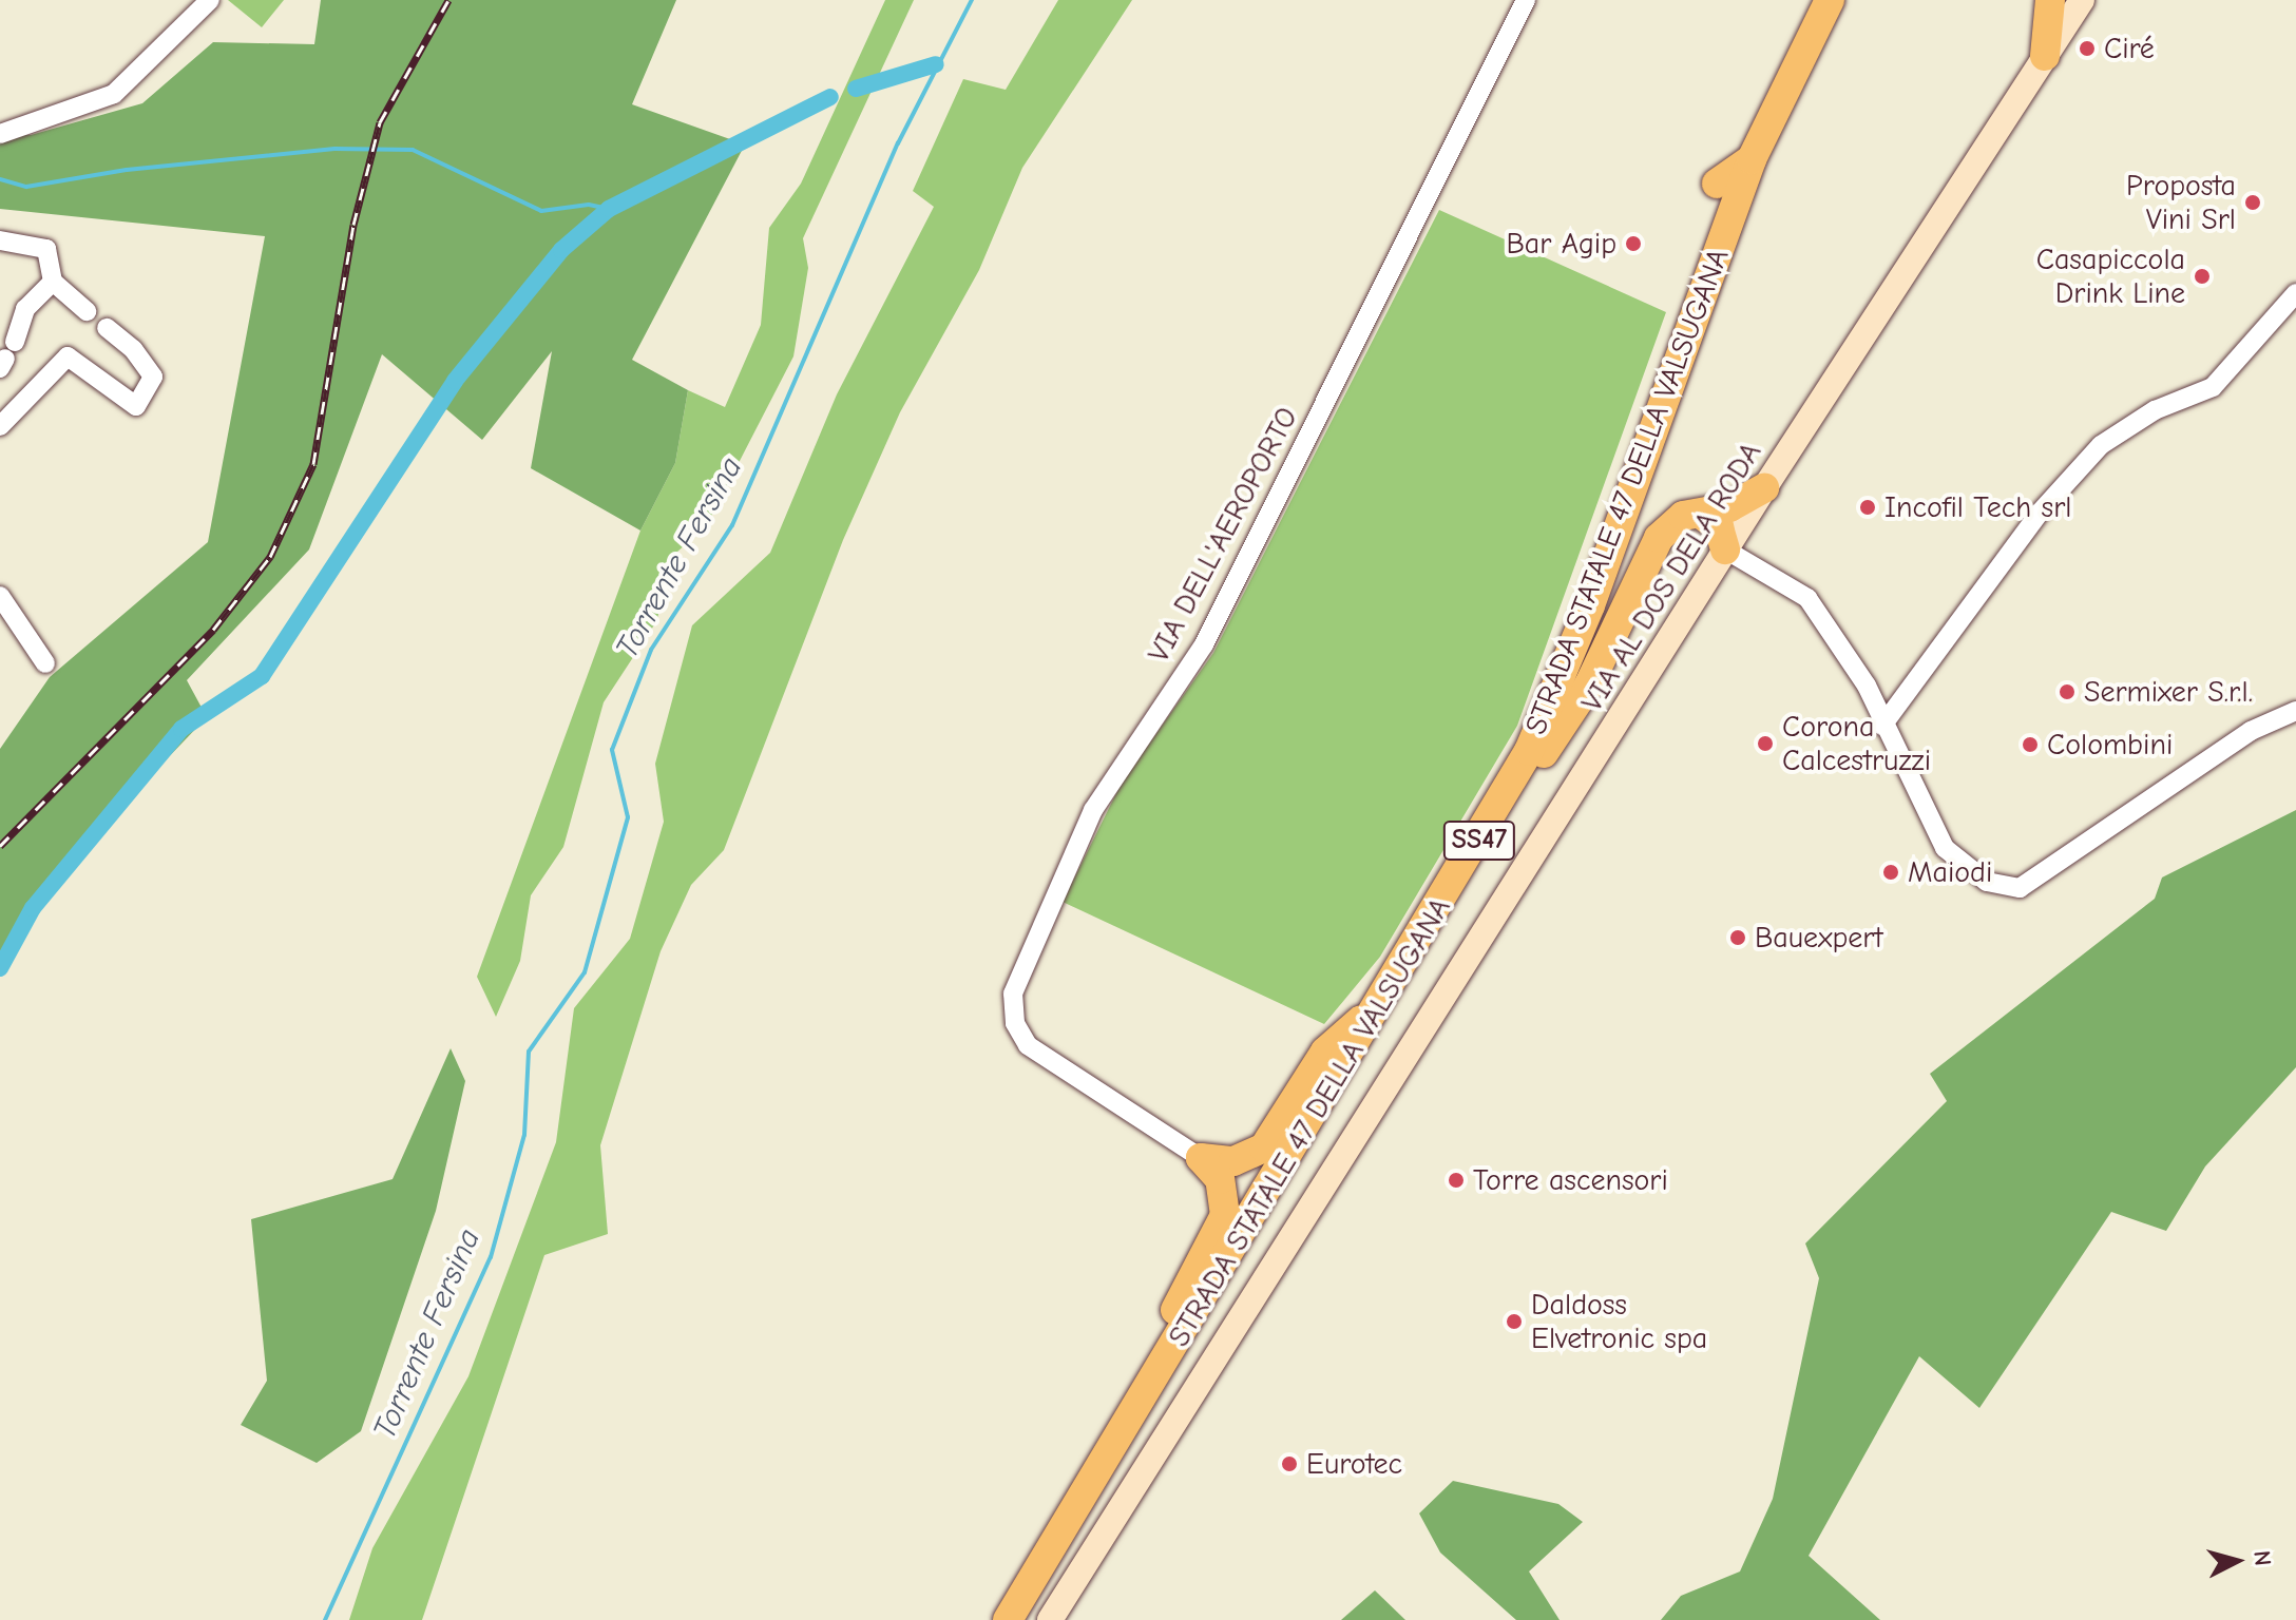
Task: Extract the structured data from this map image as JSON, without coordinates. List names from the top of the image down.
{
  "streets": {
    "highway": ["STRADA STATALE 47 DELLA VALSUGANA", "SS47"],
    "main road": ["VIA AL DOS DELA RODA"],
    "street": ["VIA DELL'AEROPORTO"]
  },
  "water": ["Torrente Fersina"],
  "places": [
    "Ciré",
    "Proposta Vini Srl",
    "Bar Agip",
    "Casapiccola Drink Line",
    "Incofil Tech srl",
    "Sermixer S.r.l.",
    "Corona Calcestruzzi",
    "Colombini",
    "Maiodi",
    "Bauexpert",
    "Torre ascensori",
    "Daldoss Elvetronic spa",
    "Eurotec"
  ],
  "north": "right"
}
